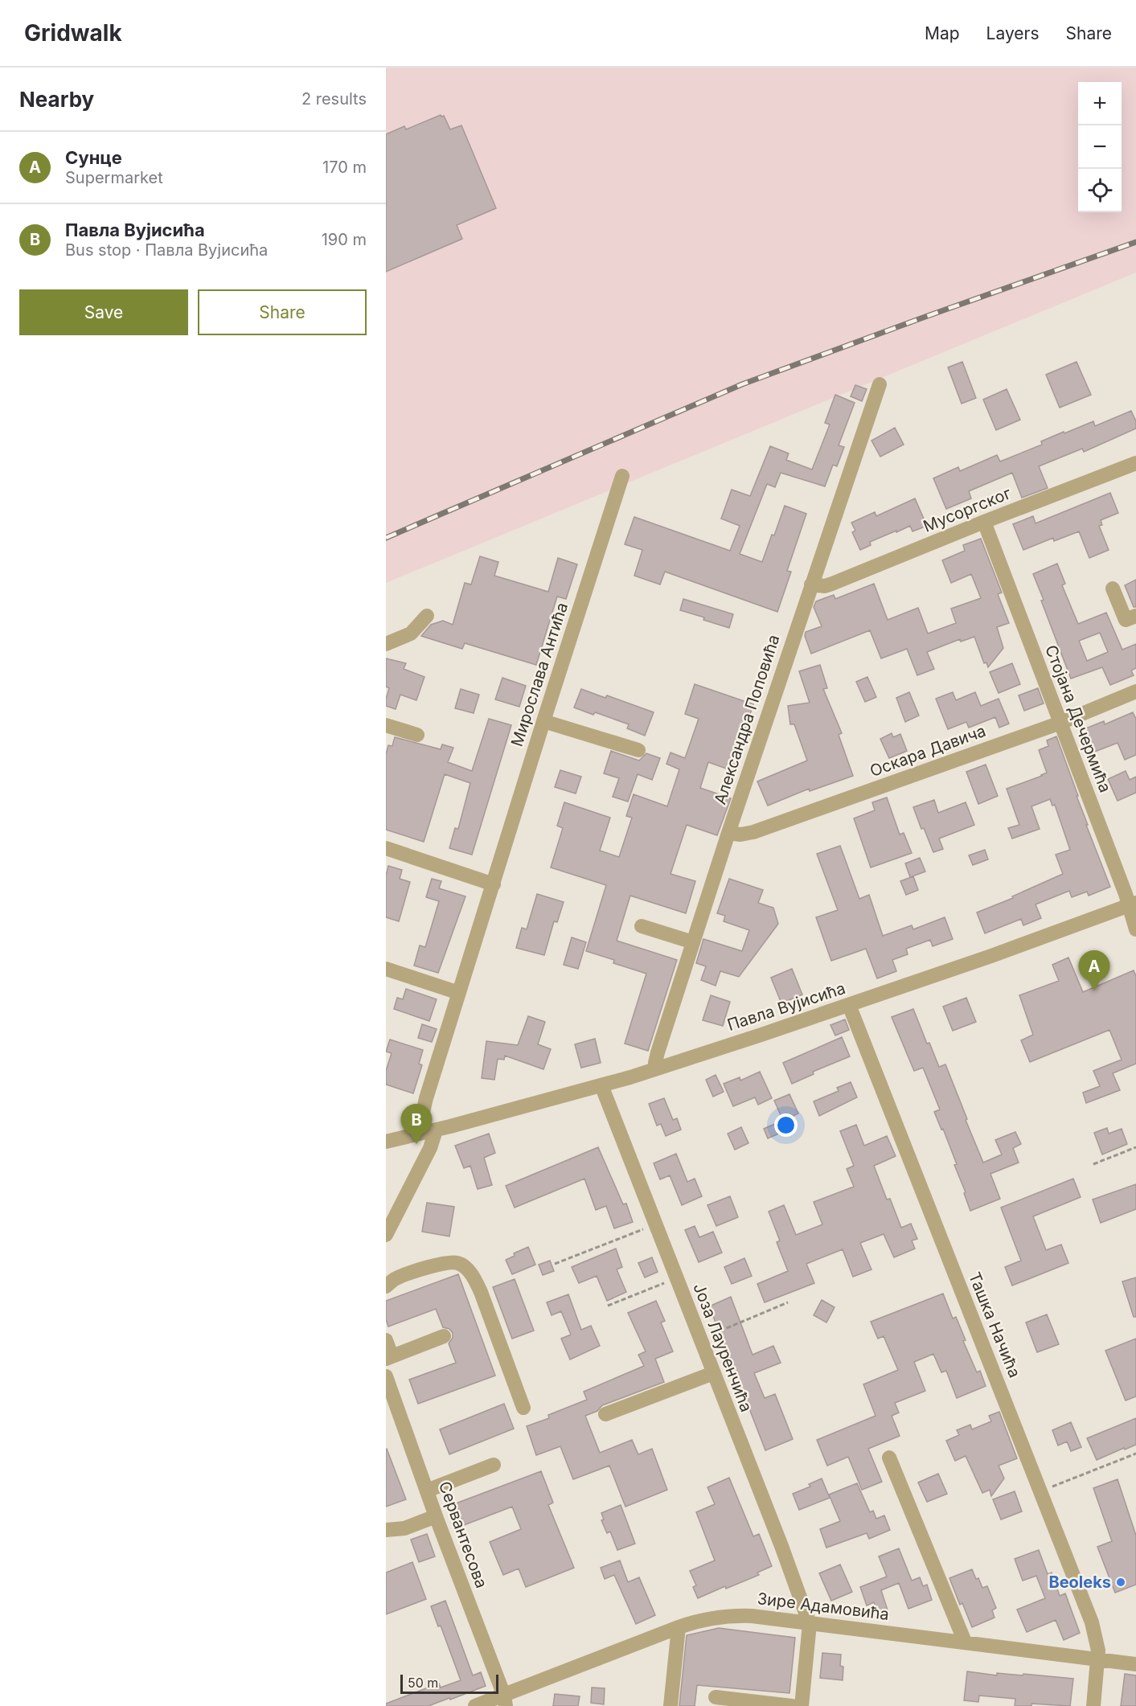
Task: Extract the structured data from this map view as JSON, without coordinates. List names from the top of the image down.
{
  "streets": {
    "street": [
      "Мусоргског",
      "Мирослава Антића",
      "Стојана Дечермића",
      "Александра Поповића",
      "Оскара Давича",
      "Павла Вујисића",
      "Ташка Начића",
      "Јоза Лауренчића",
      "Сервантесова",
      "Зире Адамовића"
    ]
  },
  "crossings": [
    ["Мусоргског", "Стојана Дечермића"],
    ["Мусоргског", "Александра Поповића"],
    ["Мирослава Антића", "Павла Вујисића"],
    ["Стојана Дечермића", "Оскара Давича"],
    ["Стојана Дечермића", "Павла Вујисића"],
    ["Александра Поповића", "Оскара Давича"],
    ["Александра Поповића", "Павла Вујисића"],
    ["Павла Вујисића", "Ташка Начића"],
    ["Павла Вујисића", "Јоза Лауренчића"],
    ["Ташка Начића", "Зире Адамовића"],
    ["Јоза Лауренчића", "Зире Адамовића"],
    ["Сервантесова", "Зире Адамовића"]
  ],
  "places": ["Beoleks"],
  "scale_bar": "50 m",
  "page": {
    "header": "Gridwalk",
    "nav": ["Map", "Layers", "Share"],
    "heading": ["Nearby", "2 results"],
    "map_buttons": ["+", "−"],
    "list": [
      {
        "mark": "A",
        "name": "Сунце",
        "note": "Supermarket",
        "value": "170 m"
      },
      {
        "mark": "B",
        "name": "Павла Вујисића",
        "note": "Bus stop · Павла Вујисића",
        "value": "190 m"
      }
    ],
    "buttons": ["Save", "Share"],
    "pins": ["A", "B"],
    "scale": "50 m"
  }
}
